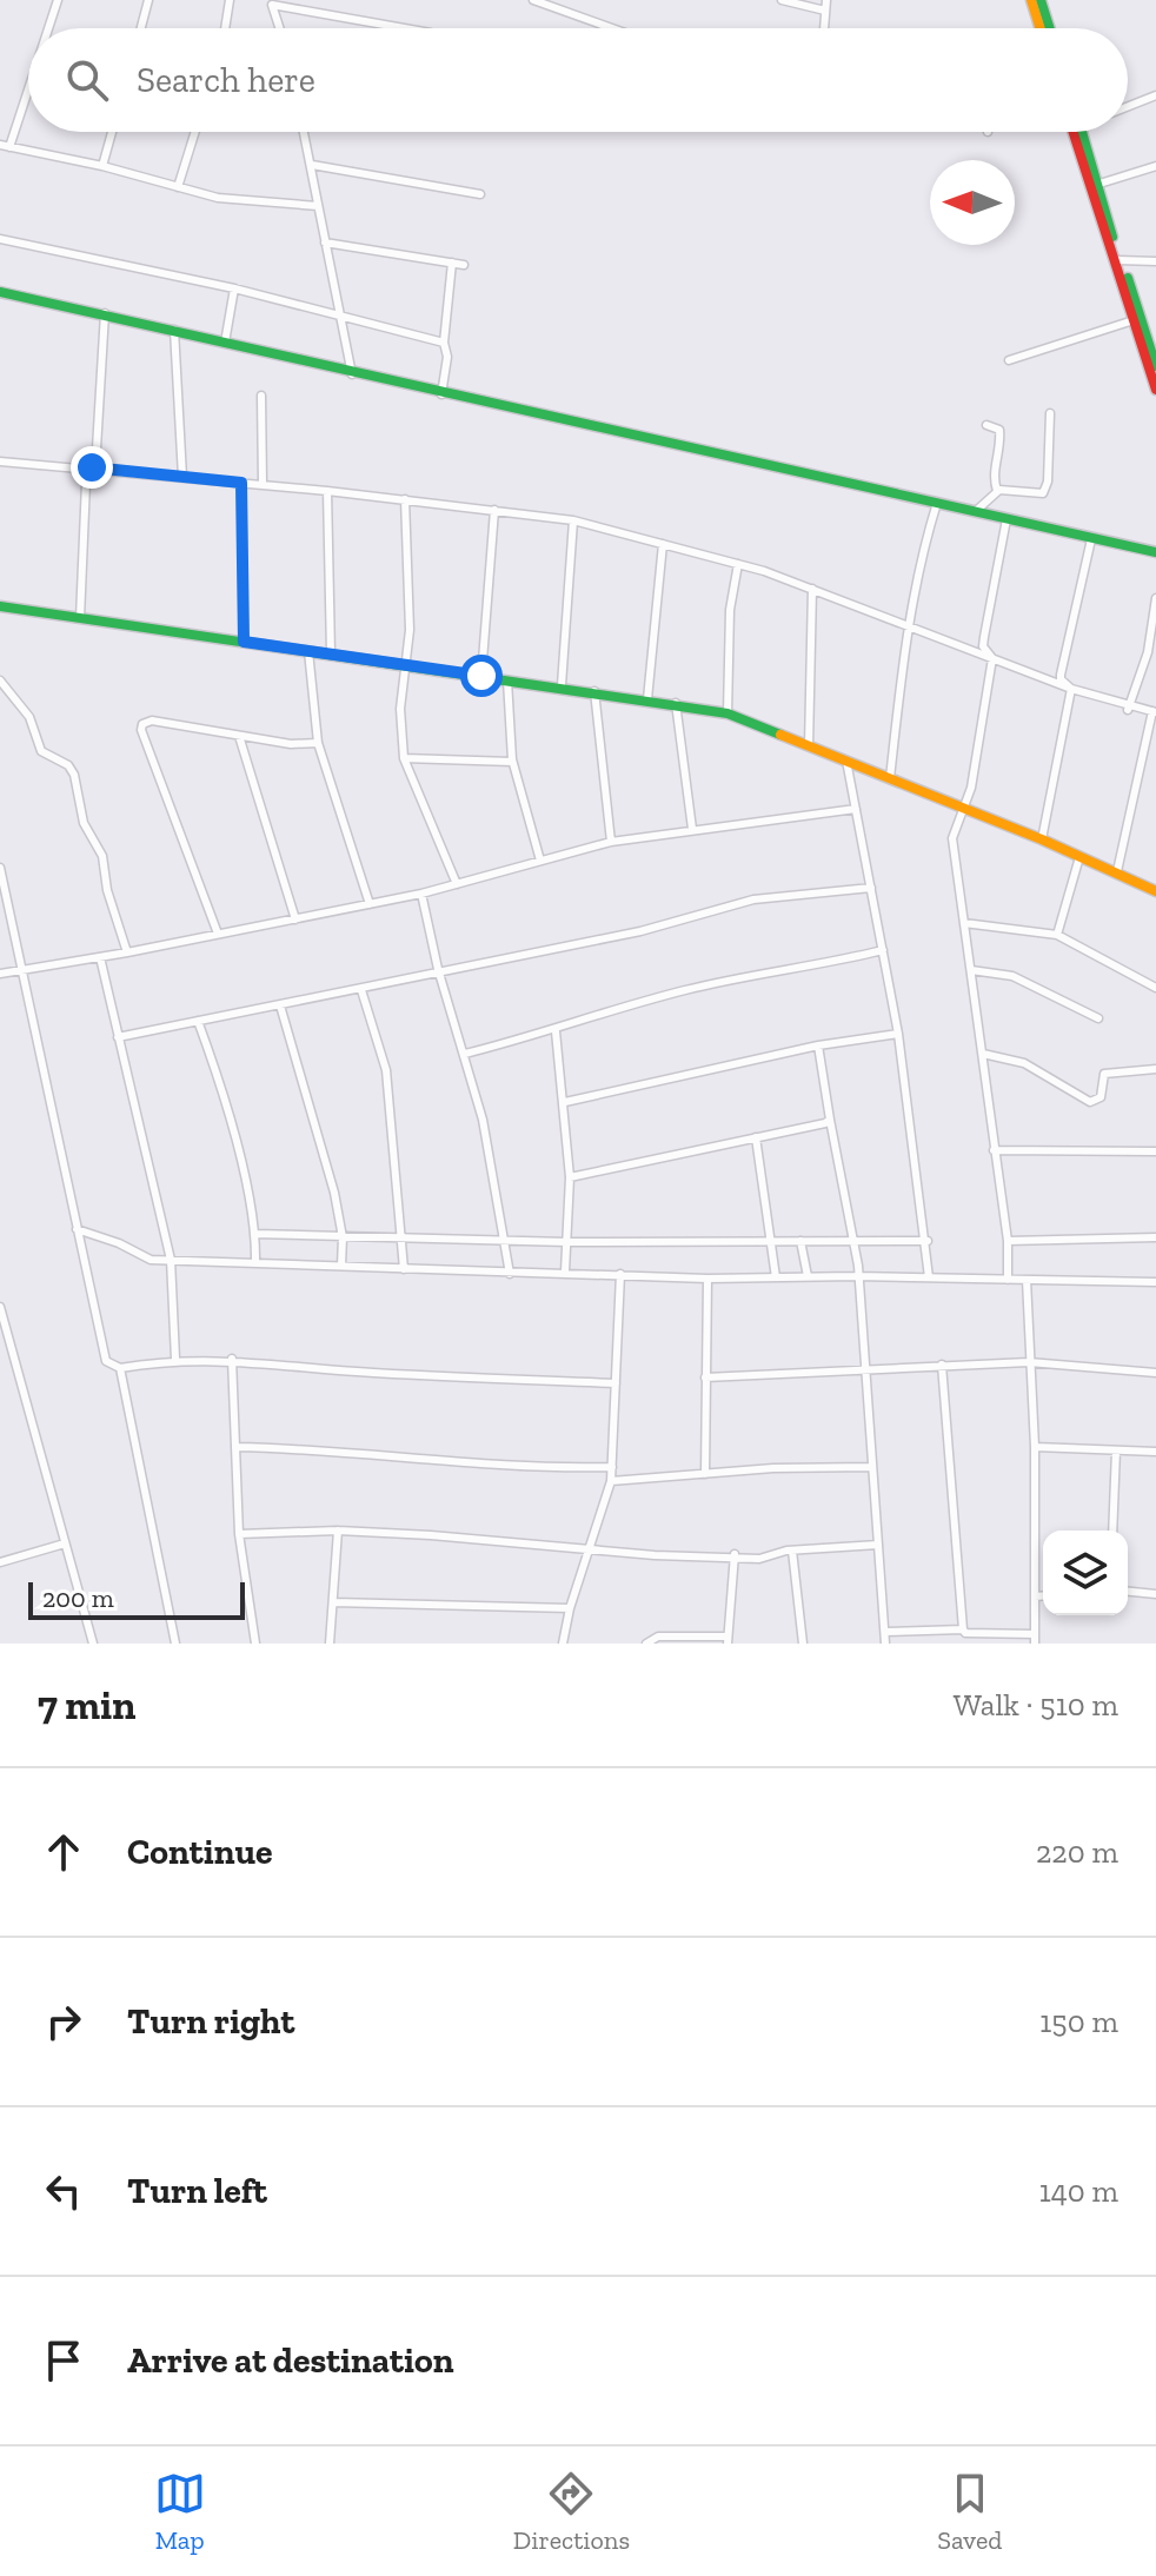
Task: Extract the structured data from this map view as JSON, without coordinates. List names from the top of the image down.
{
  "scale_bar": "200 m",
  "north": "left",
  "page": {
    "search": "Search here",
    "scale": "200 m",
    "heading": ["7 min", "Walk · 510 m"],
    "list": [
      ["Continue", "220 m"],
      ["Turn right", "150 m"],
      ["Turn left", "140 m"],
      "Arrive at destination"
    ],
    "nav": ["Map", "Directions", "Saved"]
  }
}
